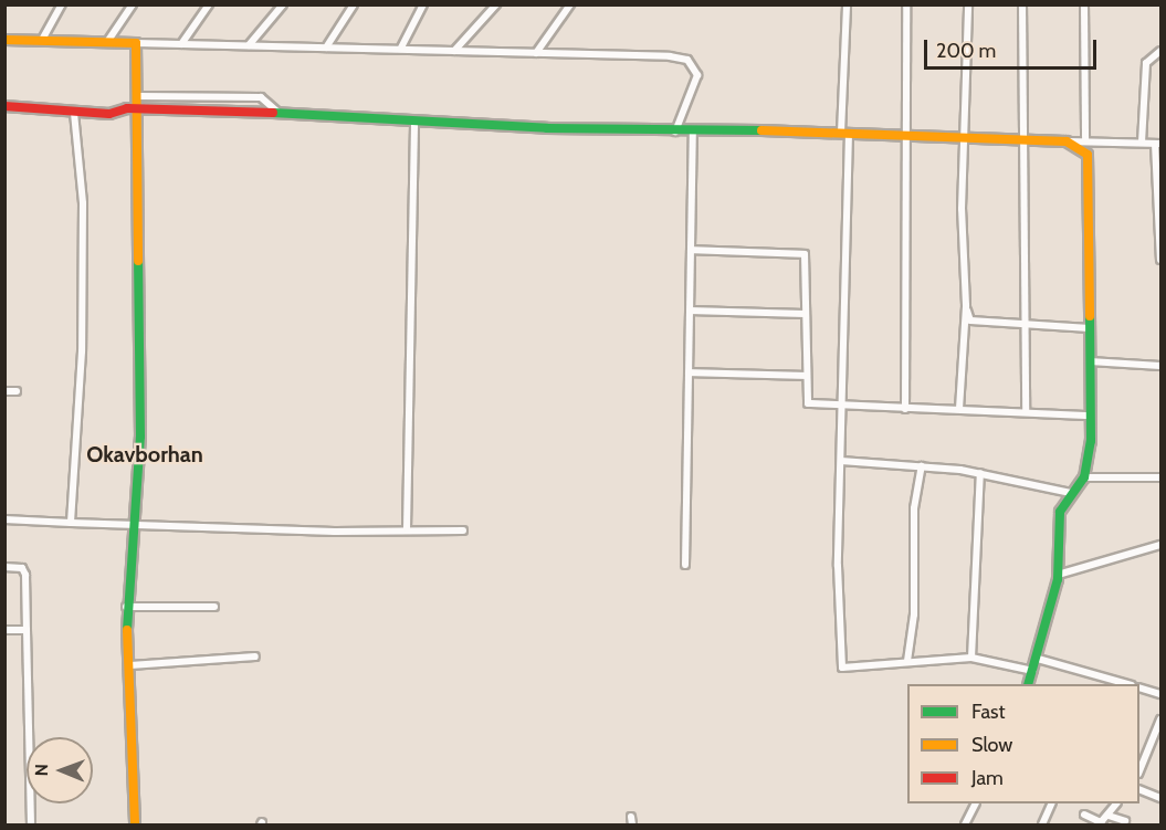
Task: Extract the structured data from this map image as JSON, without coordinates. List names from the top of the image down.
{
  "districts": ["Okavborhan"],
  "legend": ["Fast", "Slow", "Jam"],
  "scale_bar": "200 m",
  "north": "left"
}
